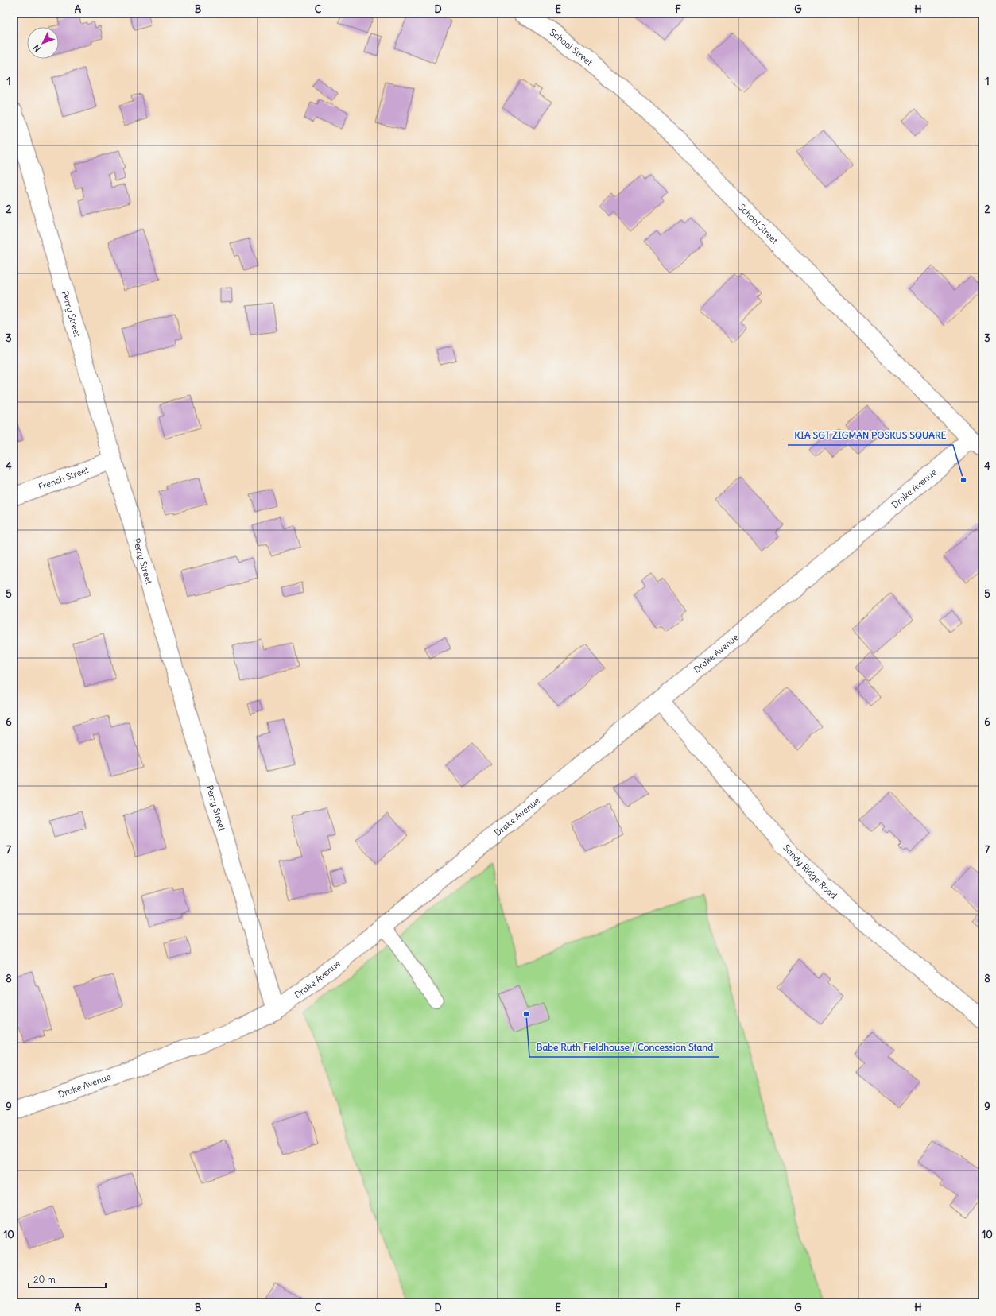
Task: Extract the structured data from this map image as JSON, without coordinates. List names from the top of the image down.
{
  "streets": {
    "street": [
      "School Street",
      "Perry Street",
      "French Street",
      "Drake Avenue",
      "Sandy Ridge Road"
    ]
  },
  "crossings": [
    ["School Street", "Drake Avenue"],
    ["Perry Street", "French Street"],
    ["Perry Street", "Drake Avenue"],
    ["Drake Avenue", "Sandy Ridge Road"]
  ],
  "places": ["KIA SGT ZIGMAN POSKUS SQUARE", "Babe Ruth Fieldhouse / Concession Stand"],
  "scale_bar": "20 m",
  "north": "bottom left",
  "grid": {
    "columns": [
      "A",
      "B",
      "C",
      "D",
      "E",
      "F",
      "G",
      "H"
    ],
    "rows": [
      "1",
      "2",
      "3",
      "4",
      "5",
      "6",
      "7",
      "8",
      "9",
      "10"
    ]
  }
}
